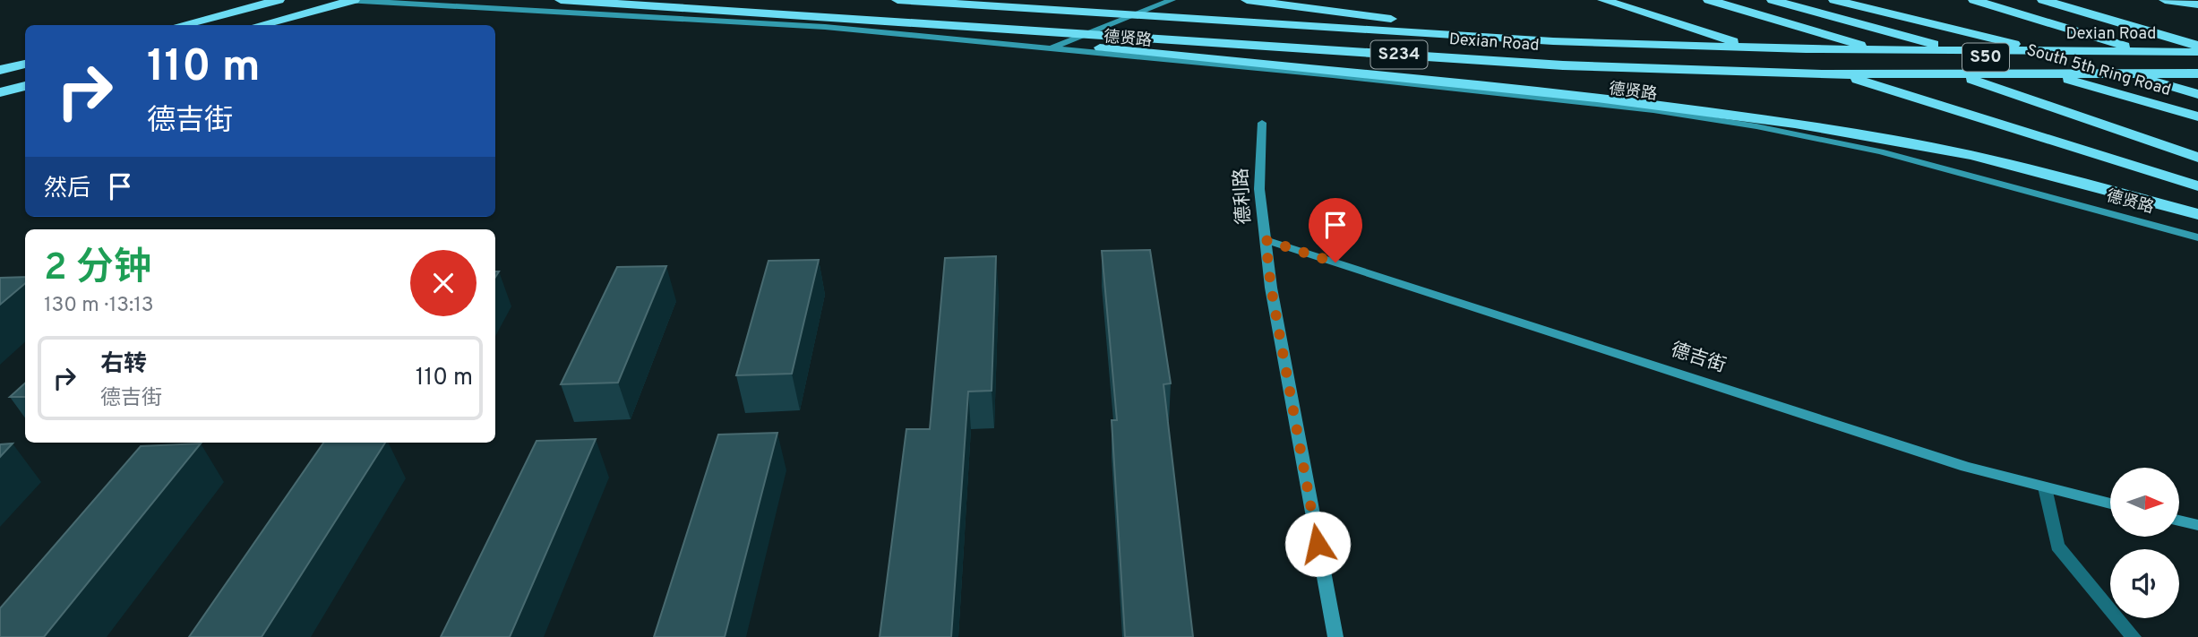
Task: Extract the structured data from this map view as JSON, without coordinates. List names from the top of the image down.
{
  "streets": {
    "highway": [
      "Dexian Road",
      "S234",
      "S50",
      "South 5th Ring Road"
    ],
    "street": ["德贤路", "德利路", "德吉街"]
  },
  "crossings": [
    ["德利路", "德吉街"]
  ],
  "north": "right",
  "page": {
    "turn": ["110 m", "德吉街"],
    "then": "然后",
    "heading": ["2 分钟", "130 m · 13:13"],
    "list": [
      {
        "name": "右转",
        "note": "德吉街",
        "value": "110 m"
      }
    ]
  }
}
